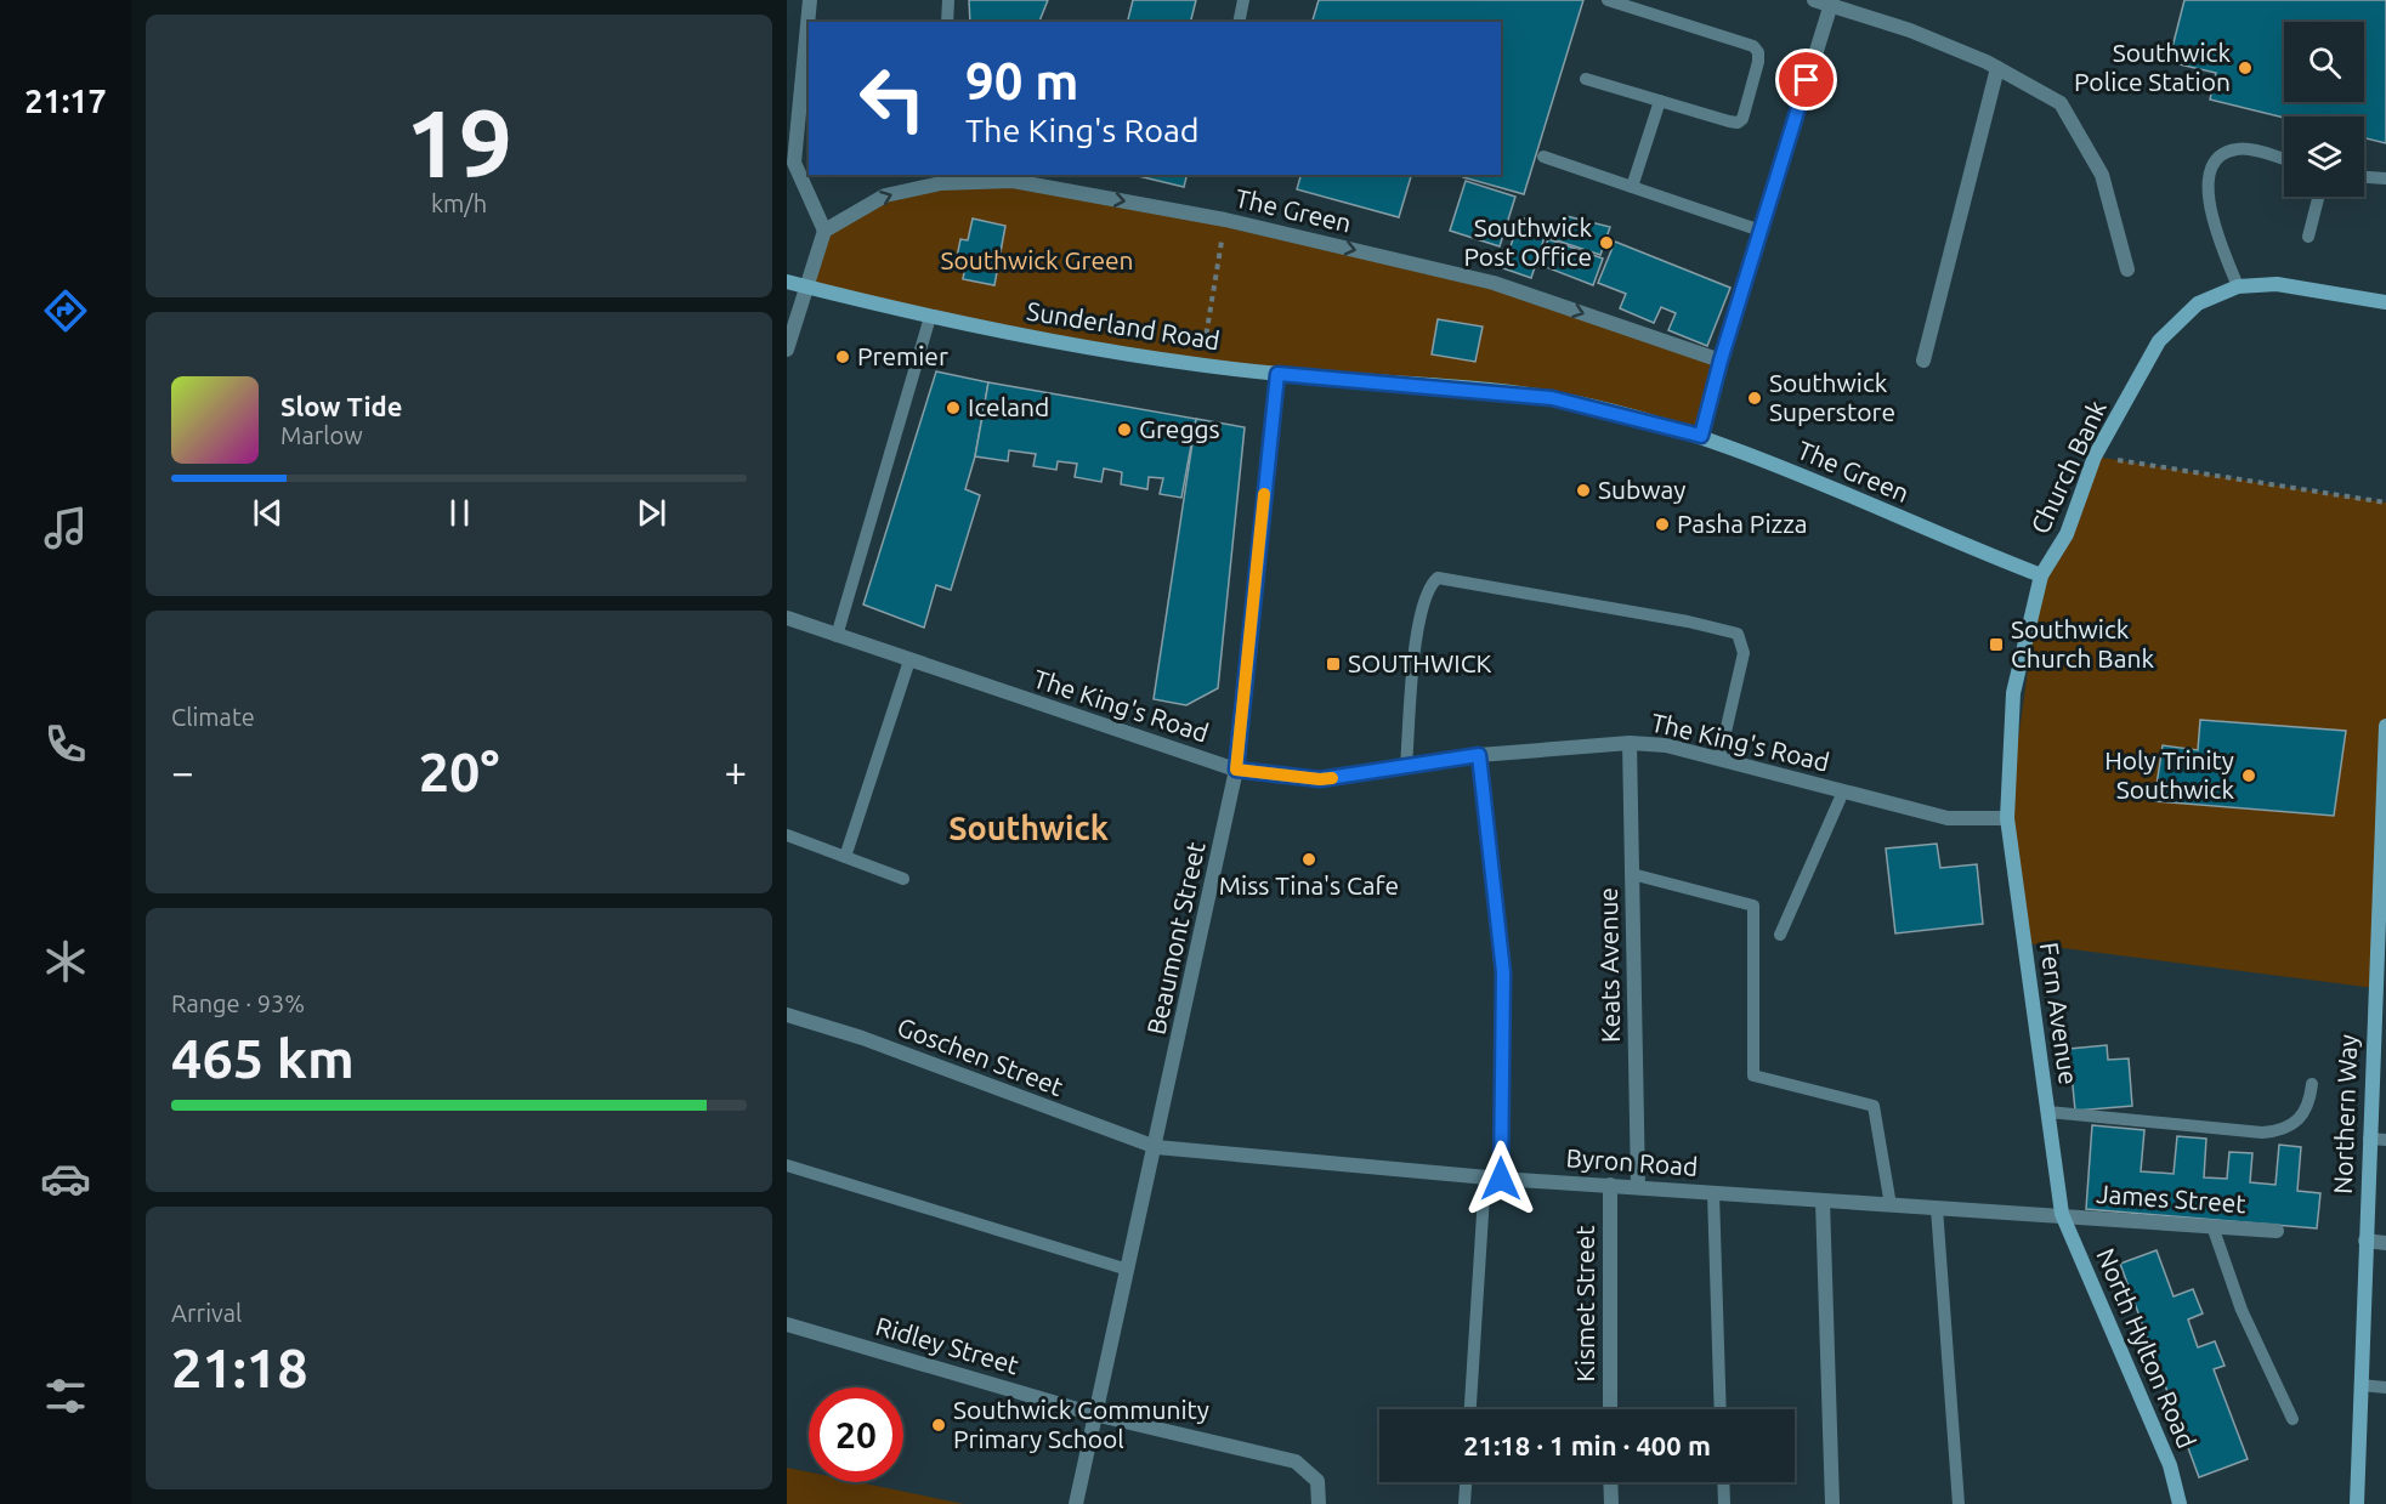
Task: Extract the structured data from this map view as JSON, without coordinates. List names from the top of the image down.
{
  "streets": {
    "street": [
      "The Green",
      "Sunderland Road",
      "Church Bank",
      "The King's Road",
      "Beaumont Street",
      "Keats Avenue",
      "Fern Avenue",
      "Goschen Street",
      "Northern Way",
      "Byron Road",
      "James Street",
      "Kismet Street",
      "Ridley Street",
      "North Hylton Road"
    ]
  },
  "crossings": [
    ["The Green", "Sunderland Road"],
    ["The Green", "Church Bank"],
    ["Sunderland Road", "Beaumont Street"],
    ["Church Bank", "The King's Road"],
    ["Church Bank", "Fern Avenue"],
    ["The King's Road", "Beaumont Street"],
    ["The King's Road", "Keats Avenue"],
    ["The King's Road", "Fern Avenue"],
    ["Beaumont Street", "Goschen Street"],
    ["Beaumont Street", "Byron Road"],
    ["Beaumont Street", "Ridley Street"],
    ["Keats Avenue", "Byron Road"],
    ["Fern Avenue", "Byron Road"],
    ["Fern Avenue", "James Street"],
    ["Fern Avenue", "North Hylton Road"],
    ["Goschen Street", "Byron Road"],
    ["Byron Road", "James Street"],
    ["Byron Road", "Kismet Street"],
    ["Byron Road", "North Hylton Road"],
    ["James Street", "North Hylton Road"]
  ],
  "one_way": ["The Green"],
  "districts": ["Southwick"],
  "parks": ["Southwick Green"],
  "places": {
    "other": [
      "Southwick Police Station",
      "Southwick Post Office",
      "Premier",
      "Southwick Superstore",
      "Iceland",
      "Greggs",
      "Subway",
      "Pasha Pizza",
      "Holy Trinity Southwick",
      "Miss Tina's Cafe",
      "Southwick Community Primary School"
    ],
    "transit": ["Southwick Church Bank", "SOUTHWICK"]
  },
  "page": {
    "tabs": "21:17",
    "tile": [
      ["19", "km/h"],
      "Climate",
      ["Range · 93%", "465 km"],
      ["Arrival", "21:18"]
    ],
    "turn": ["90 m", "The King's Road"],
    "song": ["Slow Tide", "Marlow"],
    "heat": ["−", "20°", "+"],
    "limit": "20",
    "trip": "21:18 · 1 min · 400 m"
  }
}
